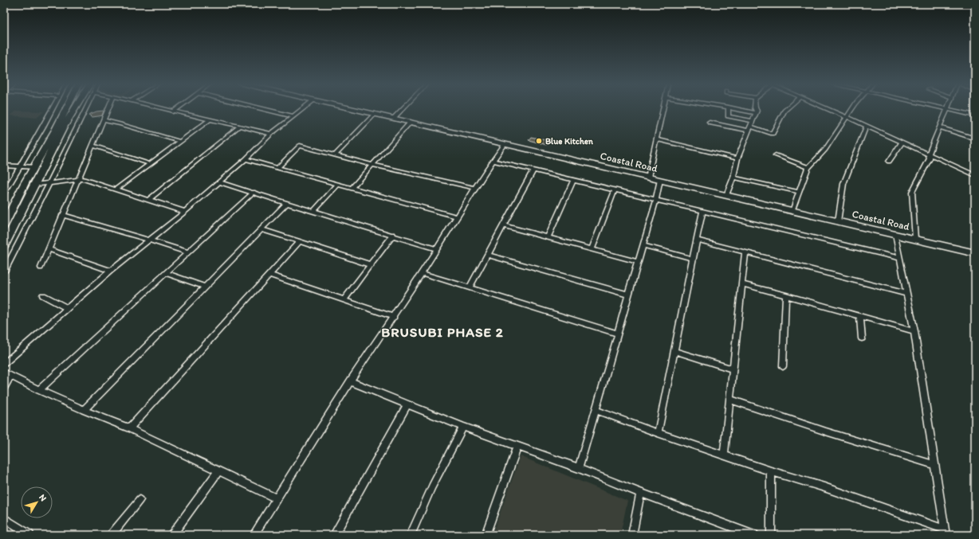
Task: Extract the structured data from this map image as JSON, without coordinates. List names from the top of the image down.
{
  "streets": {
    "main road": ["Coastal Road"]
  },
  "districts": ["BRUSUBI PHASE 2"],
  "places": ["Blue Kitchen"],
  "north": "top right"
}
